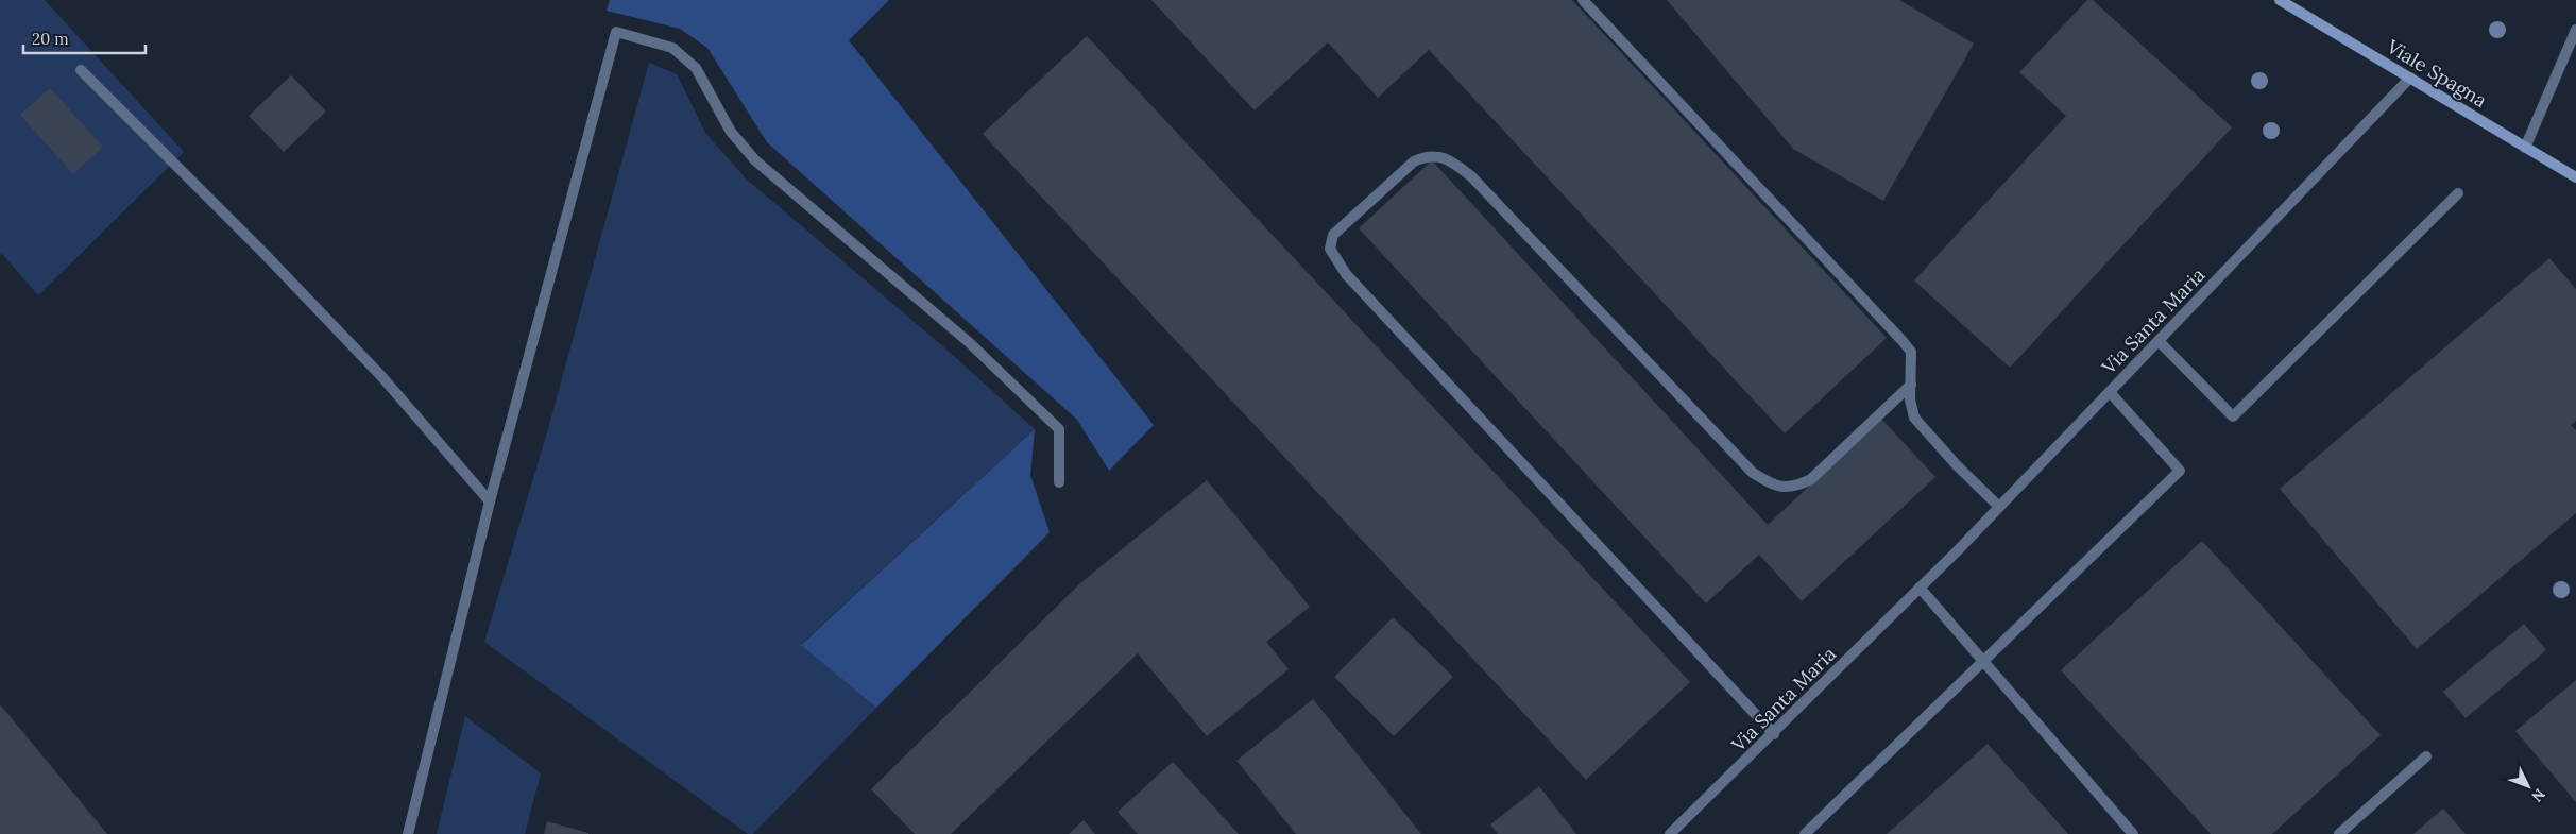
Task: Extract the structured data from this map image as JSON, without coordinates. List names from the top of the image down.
{
  "streets": {
    "street": ["Viale Spagna", "Via Santa Maria"]
  },
  "crossings": [
    ["Viale Spagna", "Via Santa Maria"]
  ],
  "scale_bar": "20 m",
  "north": "bottom right"
}
